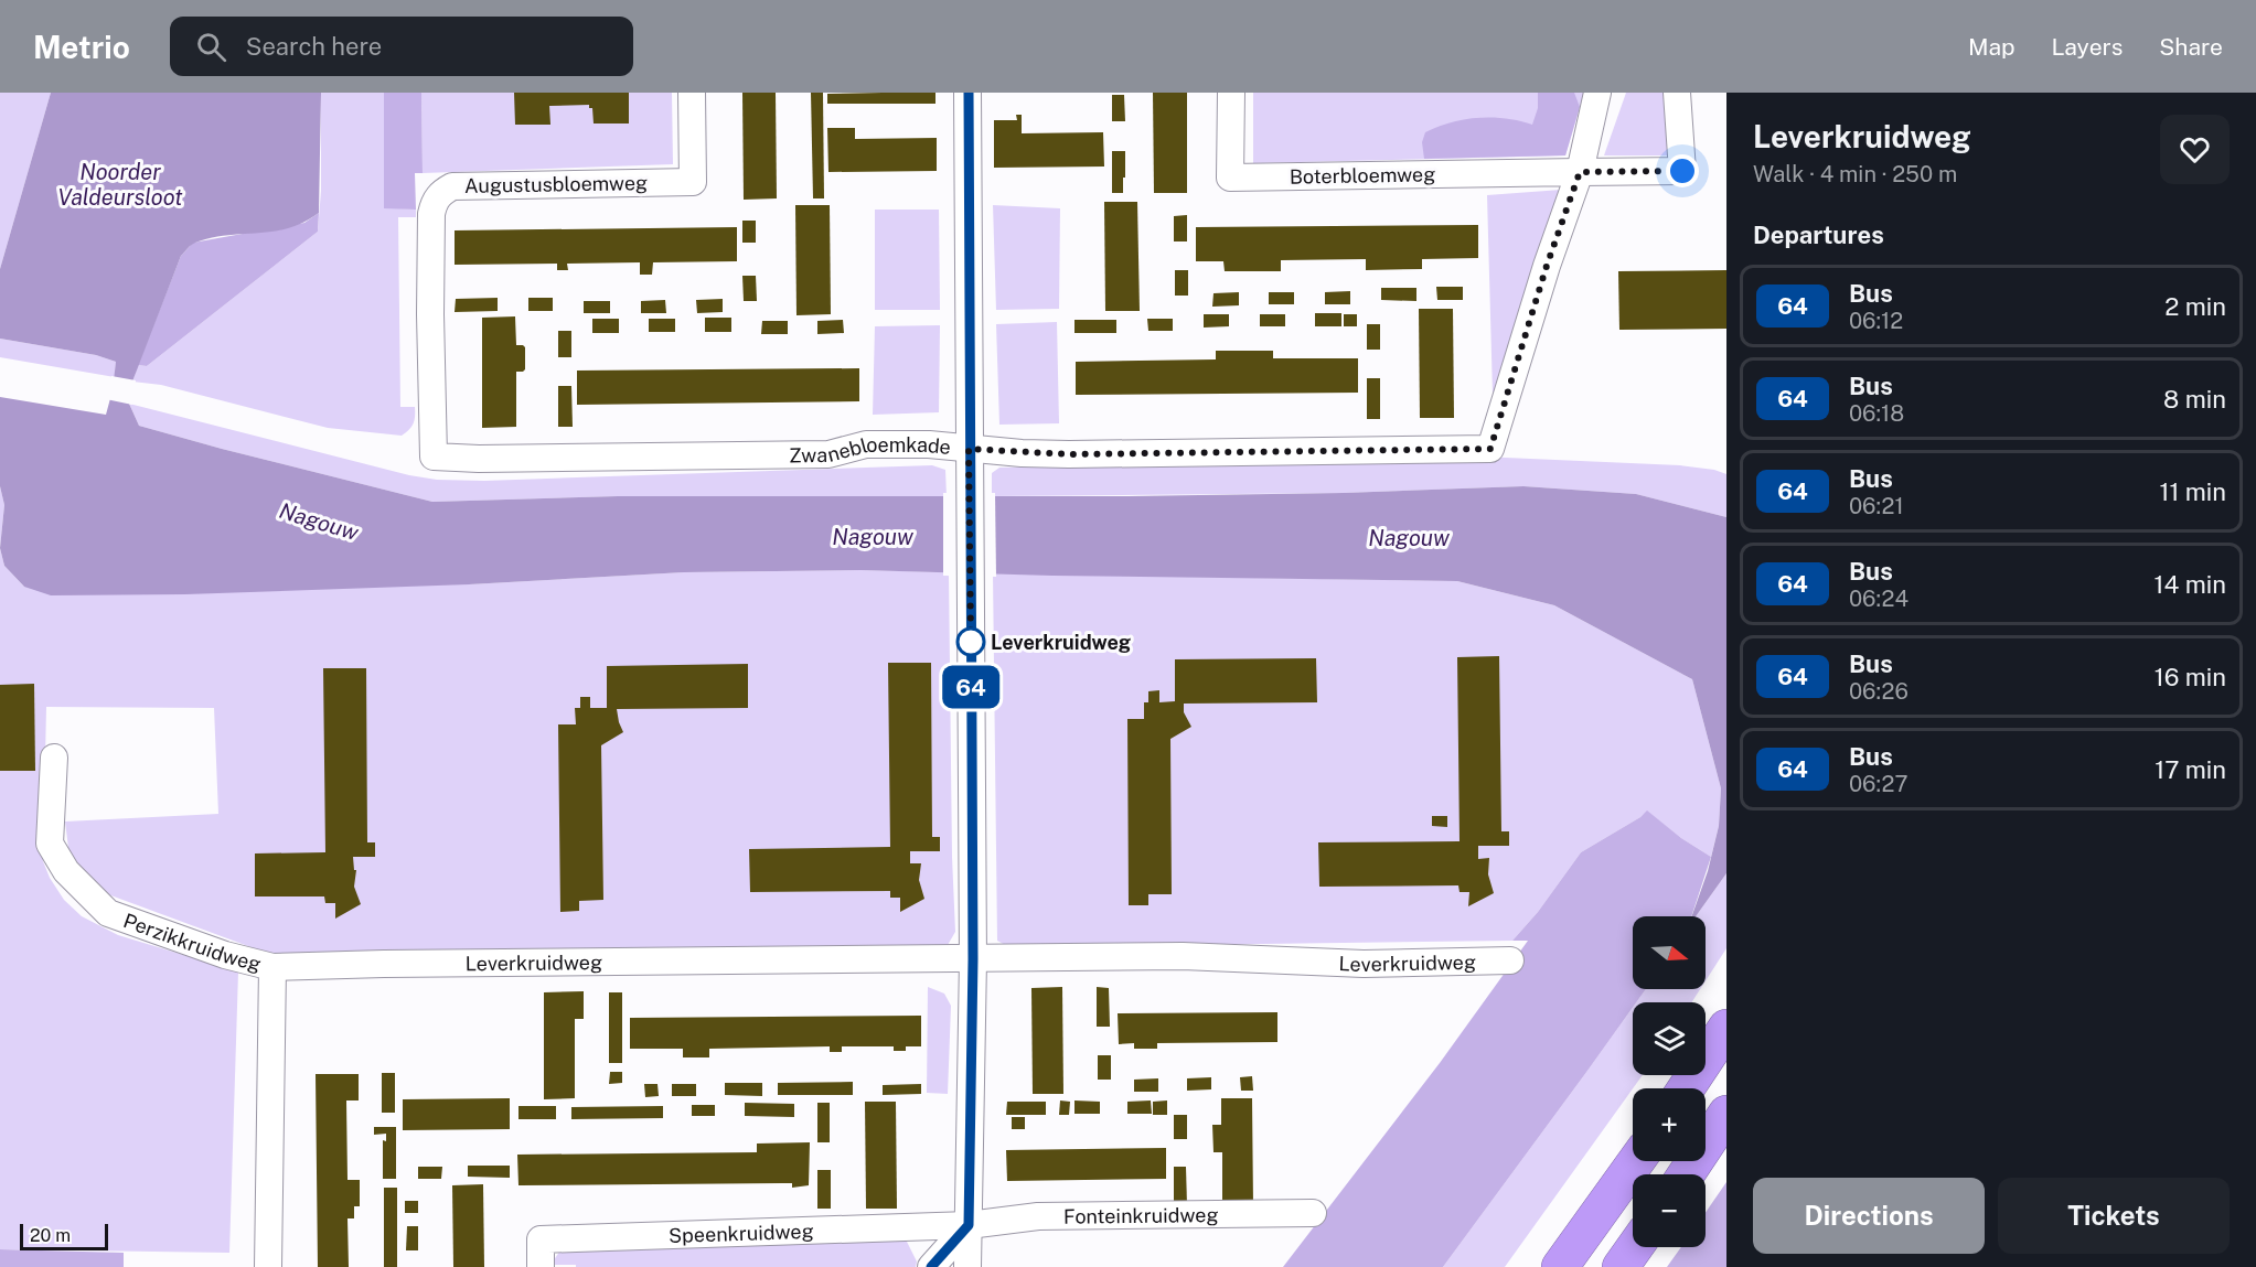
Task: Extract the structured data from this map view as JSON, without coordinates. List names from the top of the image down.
{
  "streets": {
    "street": [
      "Boterbloemweg",
      "Augustusbloemweg",
      "Zwanebloemkade",
      "Perzikkruidweg",
      "Leverkruidweg",
      "Fonteinkruidweg",
      "Speenkruidweg"
    ]
  },
  "crossings": [
    ["Boterbloemweg", "Zwanebloemkade"],
    ["Augustusbloemweg", "Zwanebloemkade"],
    ["Perzikkruidweg", "Leverkruidweg"],
    ["Fonteinkruidweg", "Speenkruidweg"]
  ],
  "water": ["Noorder Valdeursloot", "Nagouw"],
  "places": ["Leverkruidweg"],
  "lines": ["bus line 64"],
  "scale_bar": "20 m",
  "north": "right",
  "page": {
    "header": "Metrio",
    "search": "Search here",
    "nav": ["Map", "Layers", "Share"],
    "on_map": "64",
    "heading": [
      ["Leverkruidweg", "Walk · 4 min · 250 m"],
      "Departures"
    ],
    "list": [
      {
        "mark": "64",
        "name": "Bus",
        "note": "06:12",
        "value": "2 min"
      },
      {
        "mark": "64",
        "name": "Bus",
        "note": "06:18",
        "value": "8 min"
      },
      {
        "mark": "64",
        "name": "Bus",
        "note": "06:21",
        "value": "11 min"
      },
      {
        "mark": "64",
        "name": "Bus",
        "note": "06:24",
        "value": "14 min"
      },
      {
        "mark": "64",
        "name": "Bus",
        "note": "06:26",
        "value": "16 min"
      },
      {
        "mark": "64",
        "name": "Bus",
        "note": "06:27",
        "value": "17 min"
      }
    ],
    "map_buttons": ["+", "−"],
    "buttons": ["Directions", "Tickets"],
    "scale": "20 m"
  }
}
